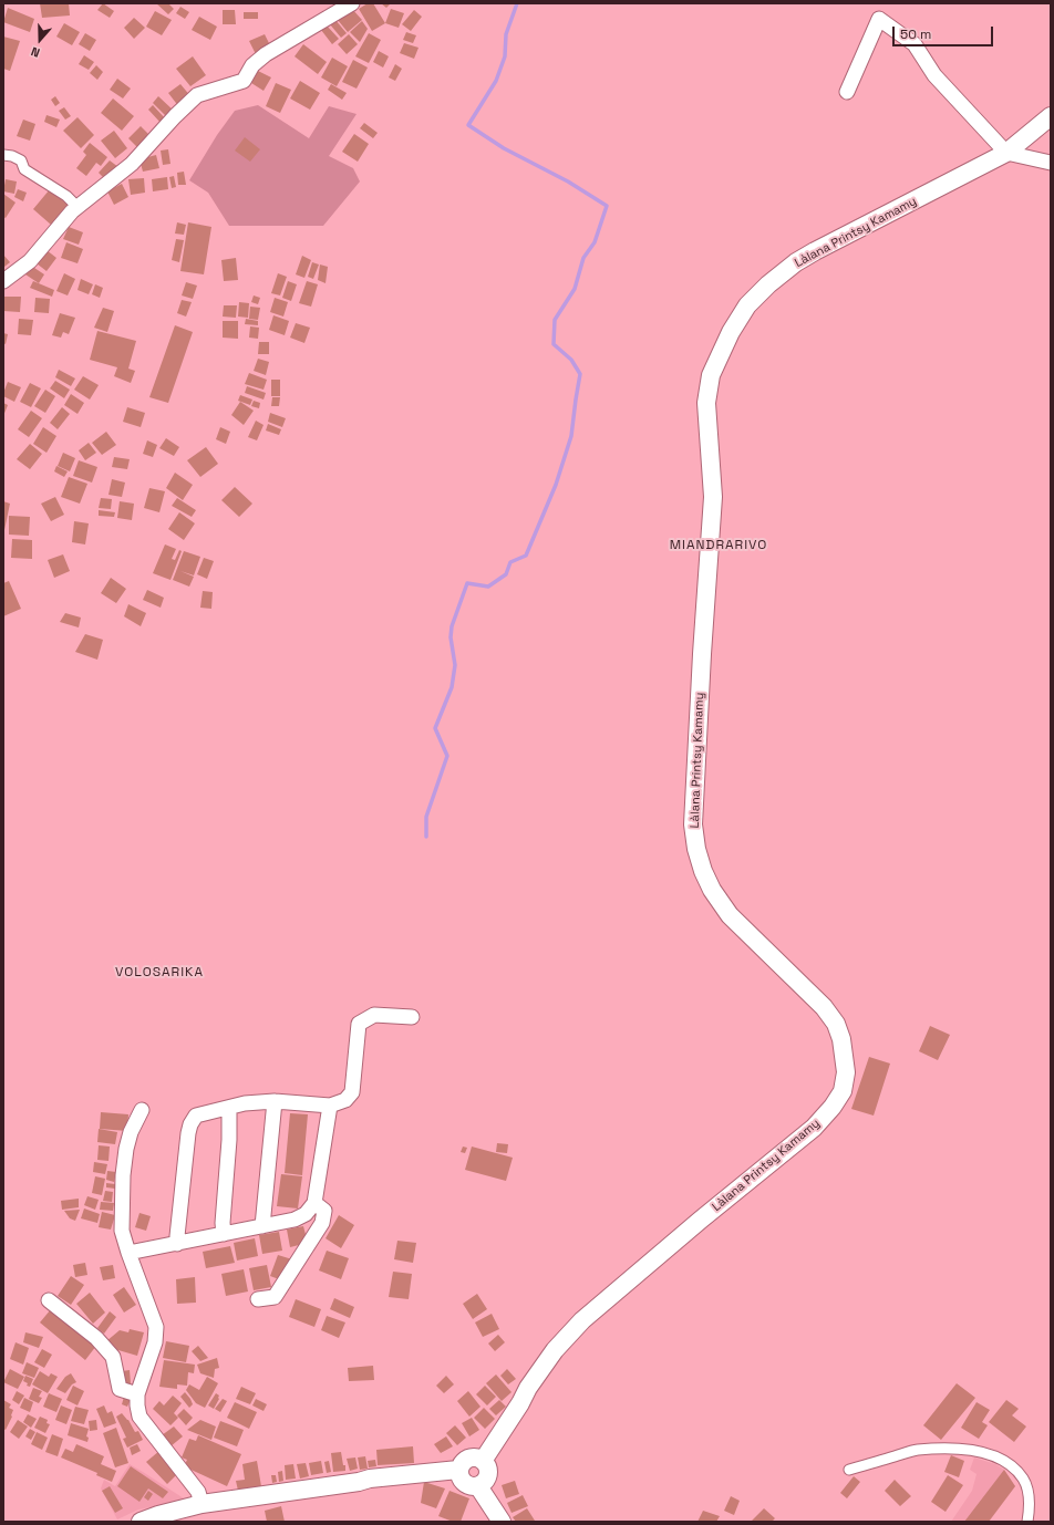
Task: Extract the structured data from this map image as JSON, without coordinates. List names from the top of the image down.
{
  "streets": {
    "street": ["Làlana Printsy Kamamy"]
  },
  "districts": ["MIANDRARIVO", "VOLOSARIKA"],
  "scale_bar": "50 m",
  "north": "bottom"
}
